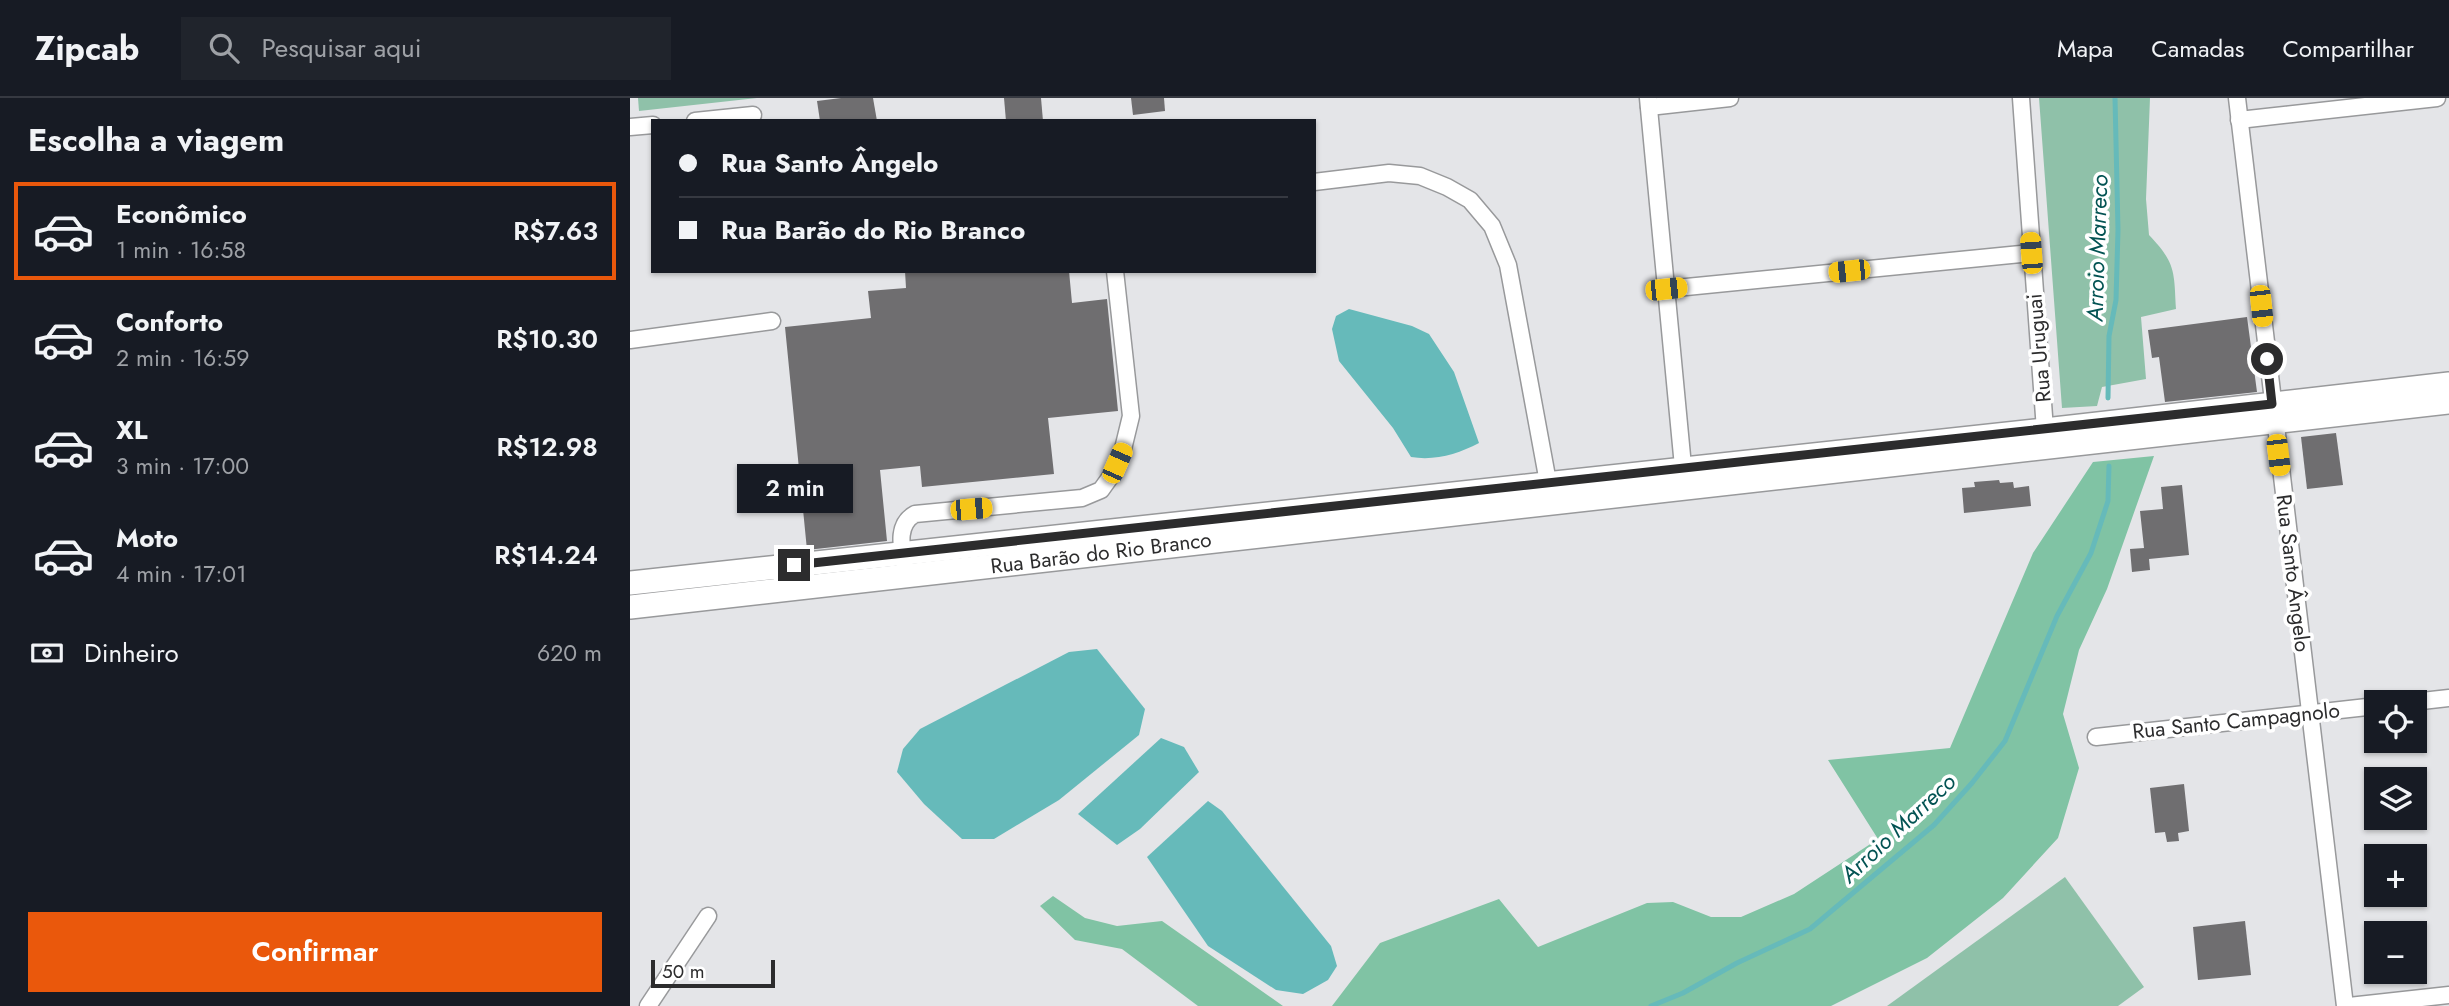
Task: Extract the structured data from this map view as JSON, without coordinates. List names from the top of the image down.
{
  "streets": {
    "main road": ["Rua Barão do Rio Branco"],
    "street": ["Rua Uruguai", "Rua Santo Ângelo", "Rua Santo Campagnolo"]
  },
  "crossings": [
    ["Rua Uruguai", "Rua Barão do Rio Branco"],
    ["Rua Barão do Rio Branco", "Rua Santo Ângelo"],
    ["Rua Santo Ângelo", "Rua Santo Campagnolo"]
  ],
  "water": ["Arroio Marreco"],
  "scale_bar": "50 m",
  "page": {
    "header": "Zipcab",
    "search": "Pesquisar aqui",
    "nav": ["Mapa", "Camadas", "Compartilhar"],
    "heading": "Escolha a viagem",
    "banner": ["Rua Santo Ângelo", "Rua Barão do Rio Branco"],
    "list": [
      {
        "name": "Econômico",
        "note": "1 min · 16:58",
        "value": "R$7.63"
      },
      {
        "name": "Conforto",
        "note": "2 min · 16:59",
        "value": "R$10.30"
      },
      {
        "name": "XL",
        "note": "3 min · 17:00",
        "value": "R$12.98"
      },
      {
        "name": "Moto",
        "note": "4 min · 17:01",
        "value": "R$14.24"
      }
    ],
    "bubble": "2 min",
    "pay": ["Dinheiro", "620 m"],
    "map_buttons": ["+", "−"],
    "buttons": "Confirmar",
    "scale": "50 m"
  }
}
